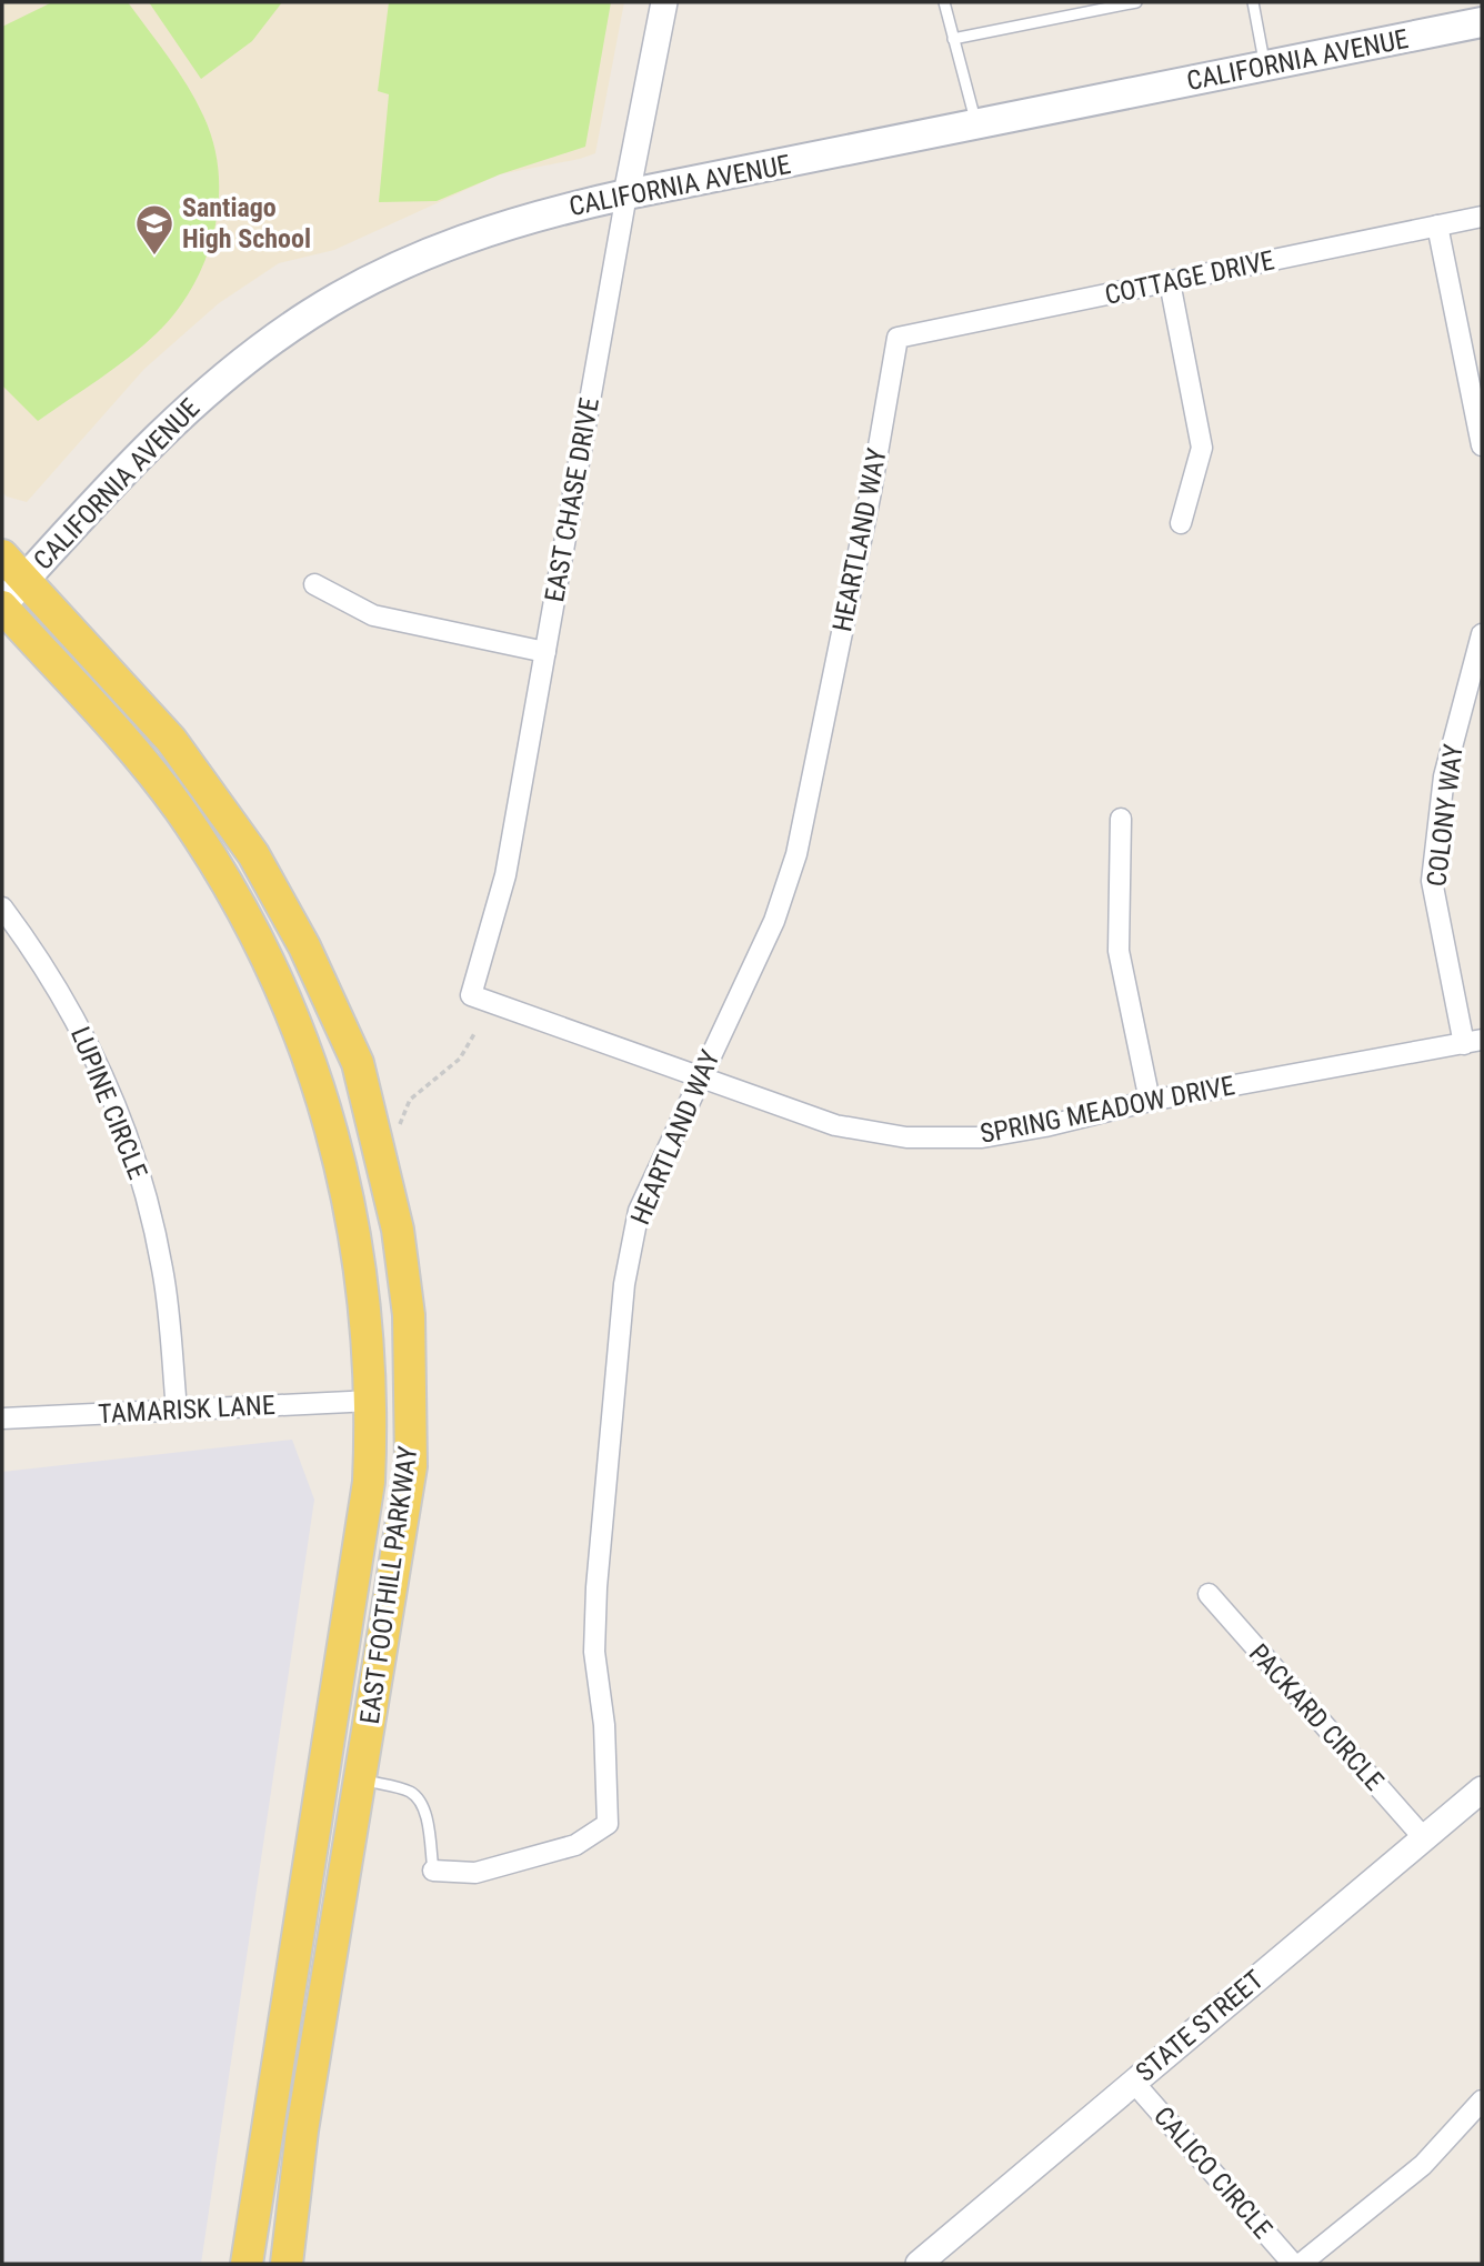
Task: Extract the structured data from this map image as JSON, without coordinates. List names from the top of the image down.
{
  "streets": {
    "main road": ["CALIFORNIA AVENUE", "EAST FOOTHILL PARKWAY"],
    "street": [
      "COTTAGE DRIVE",
      "EAST CHASE DRIVE",
      "HEARTLAND WAY",
      "COLONY WAY",
      "LUPINE CIRCLE",
      "SPRING MEADOW DRIVE",
      "TAMARISK LANE",
      "PACKARD CIRCLE",
      "STATE STREET",
      "CALICO CIRCLE"
    ]
  },
  "crossings": [
    ["CALIFORNIA AVENUE", "EAST CHASE DRIVE"],
    ["CALIFORNIA AVENUE", "EAST FOOTHILL PARKWAY"],
    ["COTTAGE DRIVE", "HEARTLAND WAY"],
    ["EAST CHASE DRIVE", "SPRING MEADOW DRIVE"],
    ["HEARTLAND WAY", "SPRING MEADOW DRIVE"],
    ["COLONY WAY", "SPRING MEADOW DRIVE"],
    ["LUPINE CIRCLE", "TAMARISK LANE"],
    ["TAMARISK LANE", "EAST FOOTHILL PARKWAY"],
    ["PACKARD CIRCLE", "STATE STREET"],
    ["STATE STREET", "CALICO CIRCLE"]
  ],
  "places": {
    "school or university": ["Santiago High School"]
  }
}
